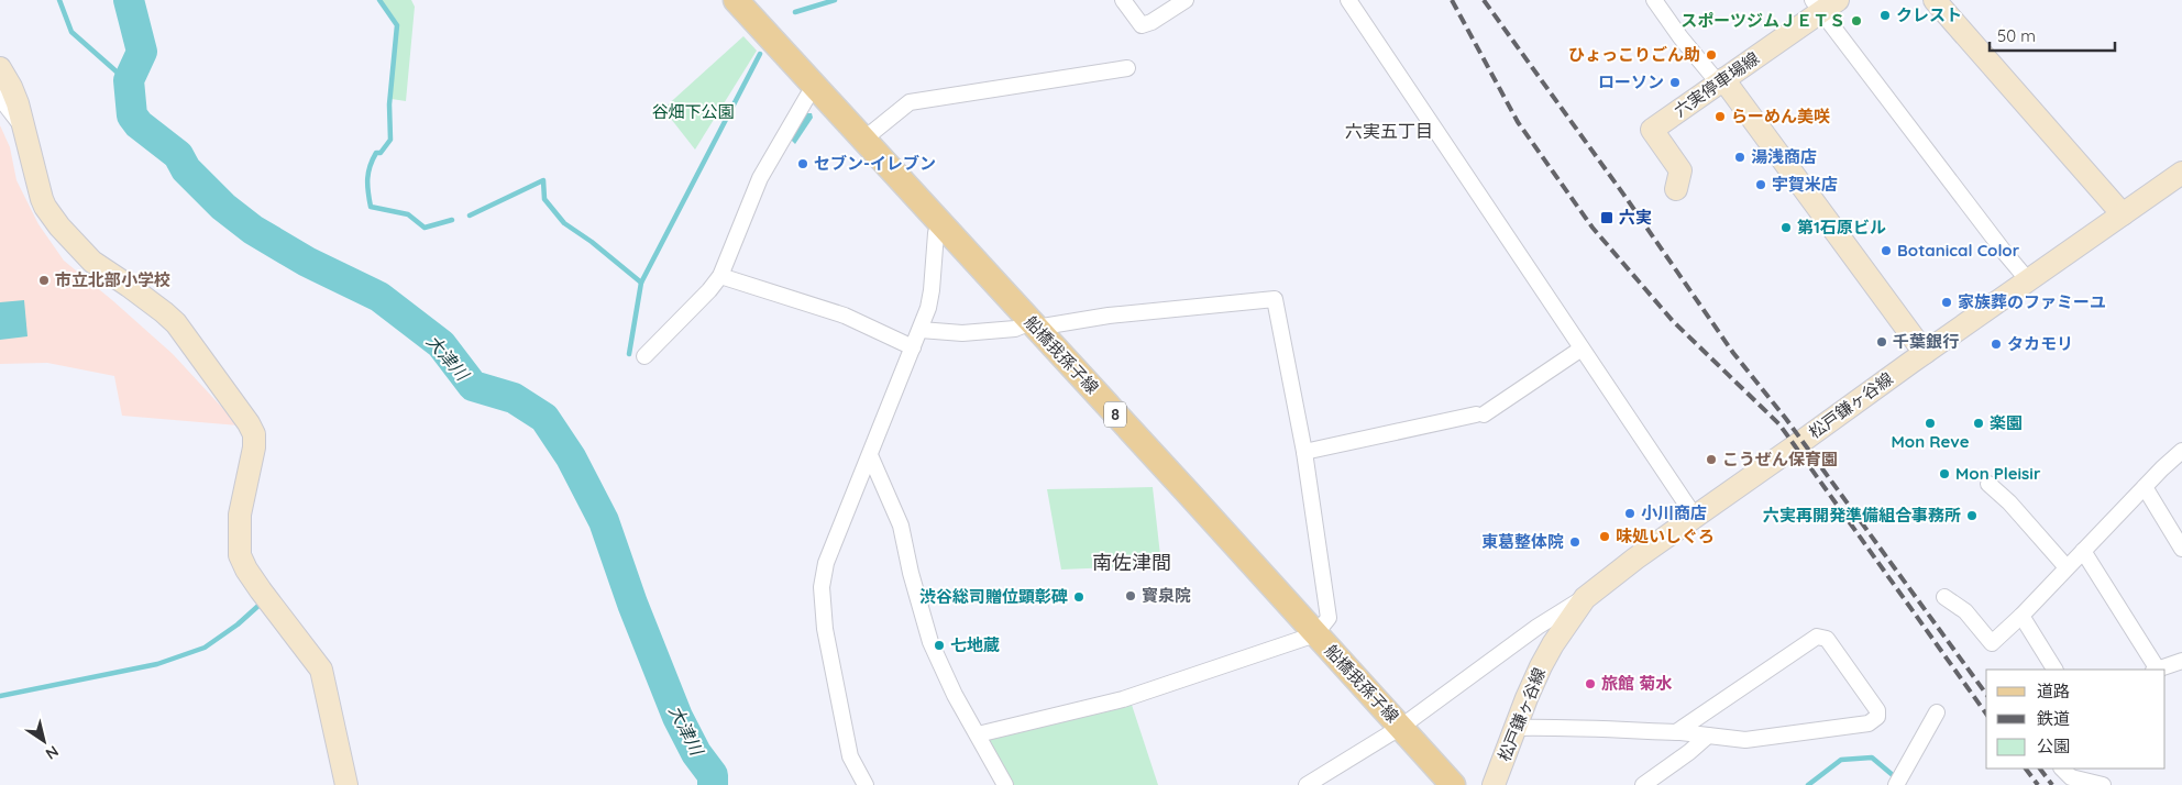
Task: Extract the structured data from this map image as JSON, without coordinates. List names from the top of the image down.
{
  "streets": {
    "main road": [
      "六実停車場線",
      "船橋我孫子線",
      "松戸鎌ヶ谷線",
      "8"
    ]
  },
  "districts": ["六実五丁目", "南佐津間"],
  "water": ["大津川"],
  "parks": ["谷畑下公園"],
  "places": {
    "other": [
      "クレスト",
      "スポーツジムＪＥＴＳ",
      "ひょっこりごん助",
      "ローソン",
      "らーめん美咲",
      "湯浅商店",
      "セブン-イレブン",
      "宇賀米店",
      "第1石原ビル",
      "Botanical Color",
      "市立北部小学校",
      "家族葬のファミーユ",
      "千葉銀行",
      "タカモリ",
      "Mon Reve",
      "楽園",
      "こうぜん保育園",
      "Mon Pleisir",
      "小川商店",
      "六実再開発準備組合事務所",
      "味処いしぐろ",
      "東葛整体院",
      "寳泉院",
      "渋谷総司贈位顕彰碑",
      "七地蔵",
      "旅館 菊水"
    ],
    "transit": ["六実"]
  },
  "legend": ["道路", "鉄道", "公園"],
  "scale_bar": "50 m",
  "north": "bottom right"
}
